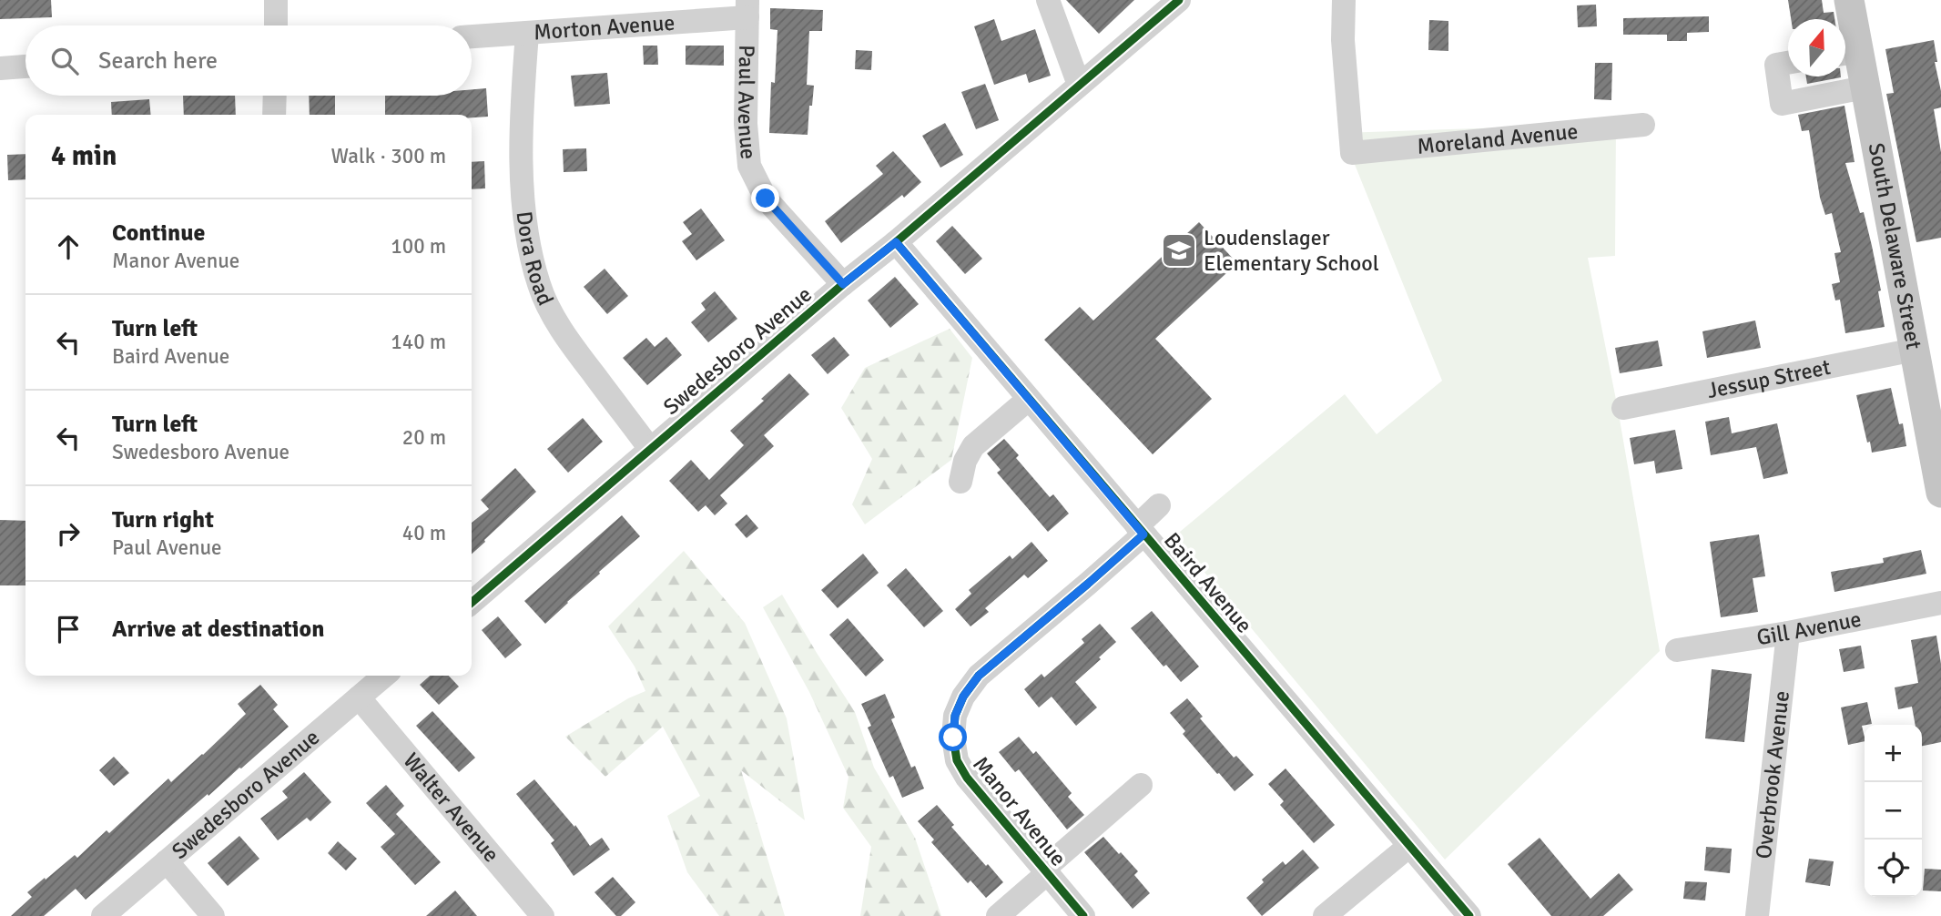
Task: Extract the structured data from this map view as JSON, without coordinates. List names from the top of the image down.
{
  "streets": {
    "main road": ["South Delaware Street"],
    "street": [
      "Morton Avenue",
      "Paul Avenue",
      "Moreland Avenue",
      "Dora Road",
      "Swedesboro Avenue",
      "Jessup Street",
      "Baird Avenue",
      "Gill Avenue",
      "Overbrook Avenue",
      "Walter Avenue",
      "Manor Avenue"
    ]
  },
  "crossings": [
    ["Morton Avenue", "Paul Avenue"],
    ["Morton Avenue", "Dora Road"],
    ["Paul Avenue", "Swedesboro Avenue"],
    ["South Delaware Street", "Jessup Street"],
    ["Dora Road", "Swedesboro Avenue"],
    ["Swedesboro Avenue", "Baird Avenue"],
    ["Swedesboro Avenue", "Walter Avenue"],
    ["Baird Avenue", "Manor Avenue"],
    ["Gill Avenue", "Overbrook Avenue"]
  ],
  "places": {
    "school or university": ["Loudenslager Elementary School"]
  },
  "north": "top",
  "page": {
    "search": "Search here",
    "heading": ["4 min", "Walk · 300 m"],
    "list": [
      ["Continue", "Manor Avenue", "100 m"],
      ["Turn left", "Baird Avenue", "140 m"],
      ["Turn left", "Swedesboro Avenue", "20 m"],
      ["Turn right", "Paul Avenue", "40 m"],
      "Arrive at destination"
    ],
    "map_buttons": ["+", "−"]
  }
}
